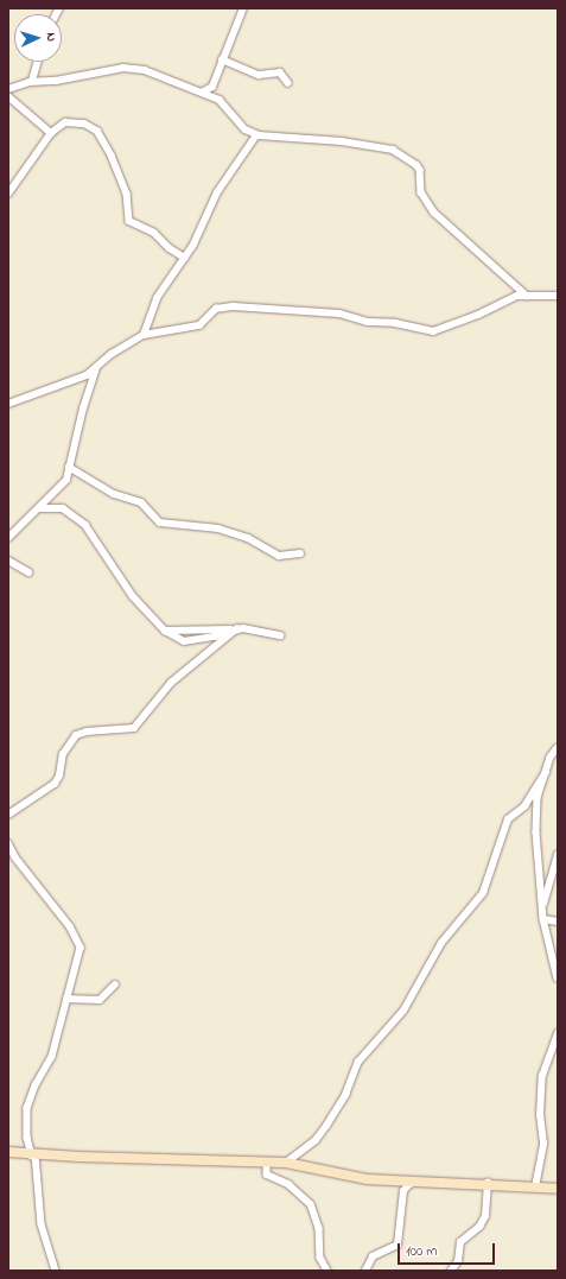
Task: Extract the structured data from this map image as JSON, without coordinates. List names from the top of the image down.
{
  "scale_bar": "100 m",
  "north": "right"
}
